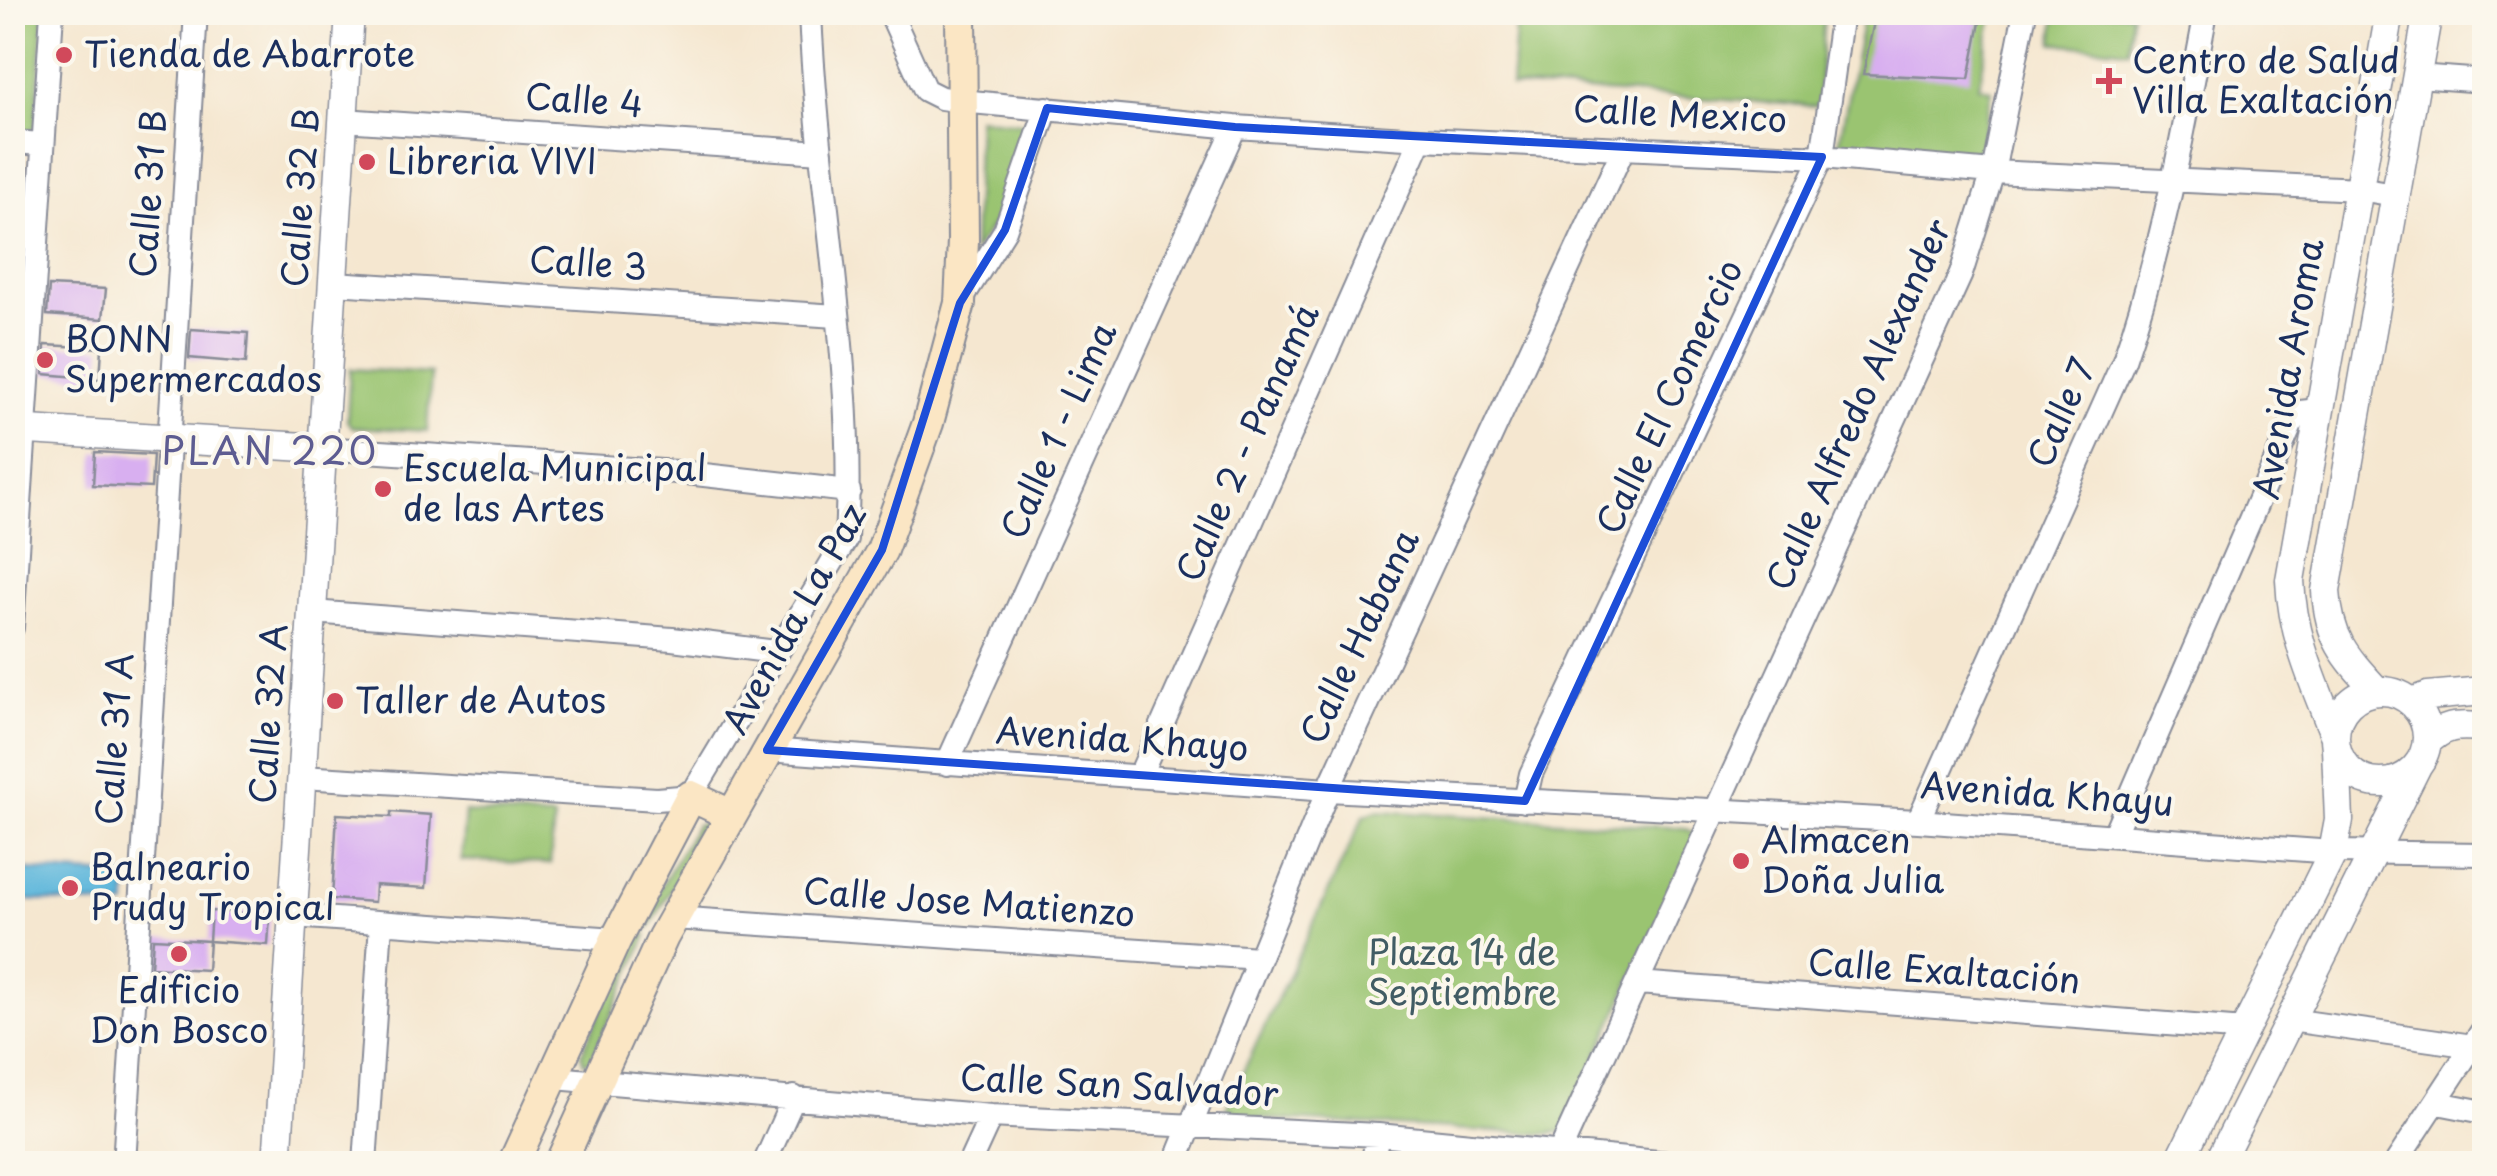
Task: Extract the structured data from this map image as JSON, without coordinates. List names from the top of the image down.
{
  "streets": {
    "main road": ["Avenida La Paz"],
    "street": [
      "Calle 4",
      "Calle Mexico",
      "Calle 31 B",
      "Calle 32 B",
      "Calle 3",
      "Avenida Aroma",
      "Calle El Comercio",
      "Calle Alfredo Alexander",
      "Calle 7",
      "Calle 1 - Lima",
      "Calle 2 - Panamá",
      "Calle Habana",
      "Calle 32 A",
      "Calle 31 A",
      "Avenida Khayo",
      "Avenida Khayu",
      "Calle Jose Matienzo",
      "Calle Exaltación",
      "Calle San Salvador"
    ]
  },
  "crossings": [
    ["Calle 4", "Calle 32 B"],
    ["Calle 4", "Avenida La Paz"],
    ["Calle Mexico", "Avenida Aroma"],
    ["Calle Mexico", "Calle El Comercio"],
    ["Calle Mexico", "Calle Alfredo Alexander"],
    ["Calle Mexico", "Calle 7"],
    ["Calle Mexico", "Calle 1 - Lima"],
    ["Calle Mexico", "Calle 2 - Panamá"],
    ["Calle Mexico", "Avenida La Paz"],
    ["Calle Mexico", "Calle Habana"],
    ["Calle 31 B", "Calle 31 A"],
    ["Calle 32 B", "Calle 3"],
    ["Calle 32 B", "Calle 32 A"],
    ["Calle 3", "Avenida La Paz"],
    ["Avenida Aroma", "Avenida Khayu"],
    ["Avenida Aroma", "Calle Exaltación"],
    ["Calle El Comercio", "Avenida Khayo"],
    ["Calle Alfredo Alexander", "Avenida Khayo"],
    ["Calle Alfredo Alexander", "Avenida Khayu"],
    ["Calle Alfredo Alexander", "Calle Exaltación"],
    ["Calle Alfredo Alexander", "Calle San Salvador"],
    ["Calle 7", "Avenida Khayu"],
    ["Calle 1 - Lima", "Avenida Khayo"],
    ["Calle 2 - Panamá", "Avenida Khayo"],
    ["Avenida La Paz", "Avenida Khayo"],
    ["Avenida La Paz", "Calle Jose Matienzo"],
    ["Avenida La Paz", "Calle San Salvador"],
    ["Calle Habana", "Avenida Khayo"],
    ["Calle Habana", "Calle Jose Matienzo"],
    ["Calle Habana", "Calle San Salvador"],
    ["Avenida Khayo", "Avenida Khayu"]
  ],
  "districts": ["PLAN 220"],
  "parks": ["Plaza 14 de Septiembre"],
  "places": {
    "other": [
      "Tienda de Abarrote",
      "Libreria VIVI",
      "BONN Supermercados",
      "Escuela Municipal de las Artes",
      "Taller de Autos",
      "Almacen Doña Julia",
      "Balneario Prudy Tropical",
      "Edificio Don Bosco"
    ],
    "health": ["Centro de Salud Villa Exaltación"]
  }
}
